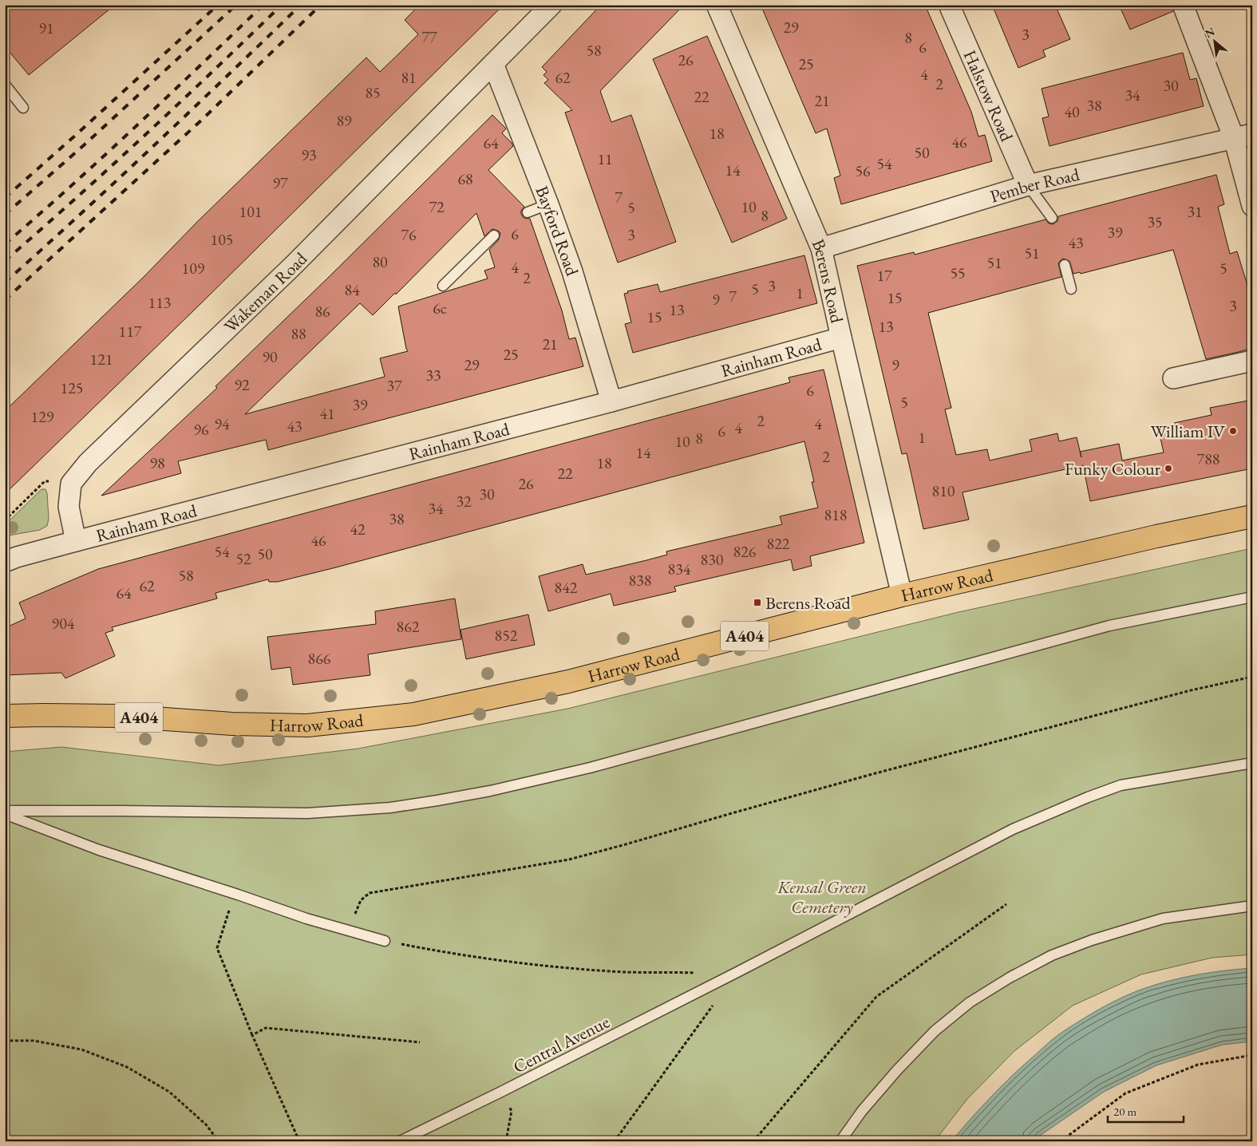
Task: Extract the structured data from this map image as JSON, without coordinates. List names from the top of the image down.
{
  "streets": {
    "main road": ["Harrow Road", "A404"],
    "street": [
      "Halstow Road",
      "Pember Road",
      "Bayford Road",
      "Berens Road",
      "Wakeman Road",
      "Rainham Road"
    ],
    "lane": ["Central Avenue"]
  },
  "crossings": [
    ["Halstow Road", "Pember Road"],
    ["Pember Road", "Berens Road"],
    ["Bayford Road", "Wakeman Road"],
    ["Bayford Road", "Rainham Road"],
    ["Berens Road", "Rainham Road"],
    ["Berens Road", "Harrow Road"]
  ],
  "parks": ["Kensal Green Cemetery"],
  "places": {
    "other": ["William IV", "Funky Colour"],
    "transit": ["Berens Road"]
  },
  "house_numbers": [
    "29",
    "91",
    "3",
    "77",
    "8",
    "6",
    "58",
    "26",
    "25",
    "4",
    "81",
    "62",
    "2",
    "30",
    "85",
    "34",
    "22",
    "21",
    "38",
    "40",
    "89",
    "18",
    "46",
    "64",
    "50",
    "93",
    "11",
    "54",
    "14",
    "56",
    "68",
    "97",
    "7",
    "72",
    "10",
    "5",
    "101",
    "31",
    "8",
    "35",
    "39",
    "6",
    "76",
    "3",
    "105",
    "43",
    "51",
    "80",
    "51",
    "4",
    "109",
    "5",
    "55",
    "17",
    "2",
    "3",
    "5",
    "84",
    "1",
    "7",
    "15",
    "9",
    "113",
    "3",
    "6c",
    "13",
    "86",
    "15",
    "13",
    "117",
    "88",
    "21",
    "25",
    "90",
    "121",
    "29",
    "9",
    "33",
    "92",
    "37",
    "125",
    "6",
    "5",
    "39",
    "41",
    "129",
    "2",
    "94",
    "4",
    "43",
    "4",
    "96",
    "6",
    "1",
    "8",
    "10",
    "14",
    "2",
    "788",
    "98",
    "18",
    "22",
    "26",
    "810",
    "30",
    "32",
    "34",
    "818",
    "38",
    "42",
    "46",
    "822",
    "54",
    "826",
    "50",
    "52",
    "830",
    "834",
    "58",
    "838",
    "62",
    "842",
    "64",
    "904",
    "862",
    "852",
    "866"
  ],
  "scale_bar": "20 m",
  "north": "top left"
}
